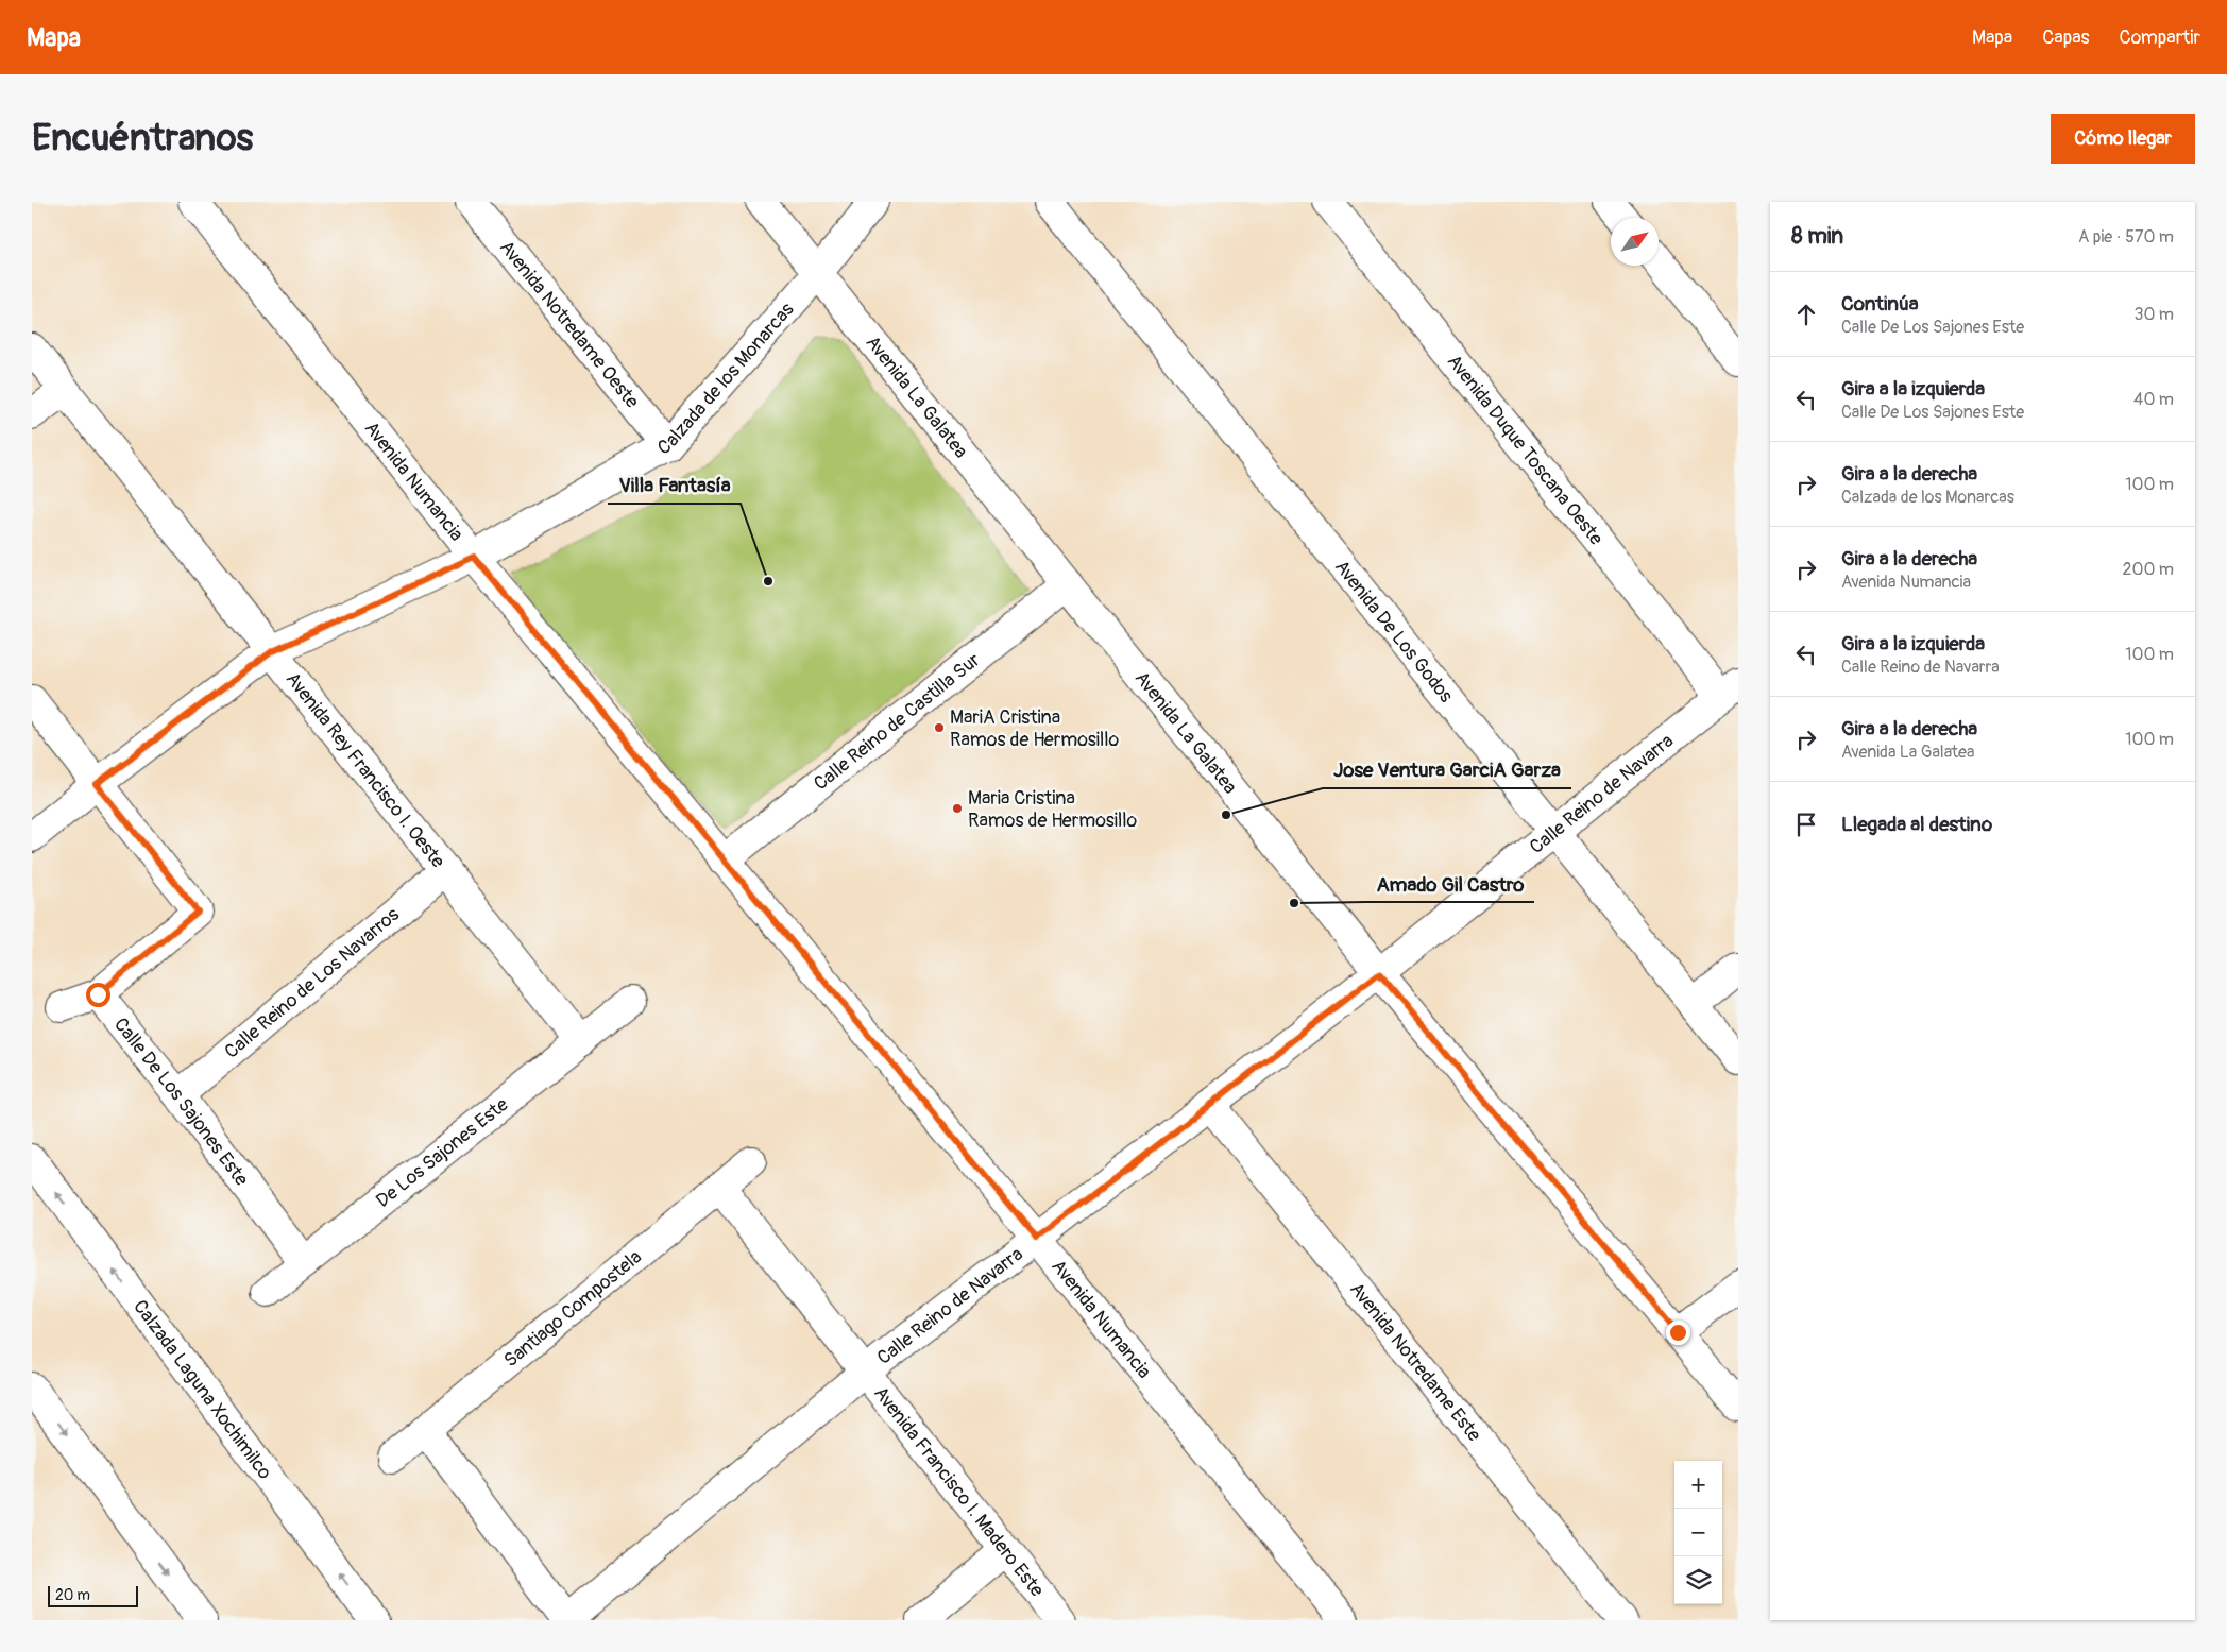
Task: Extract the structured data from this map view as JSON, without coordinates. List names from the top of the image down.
{
  "streets": {
    "street": [
      "Avenida Notredame Oeste",
      "Calzada de los Monarcas",
      "Avenida La Galatea",
      "Avenida Duque Toscana Oeste",
      "Avenida Numancia",
      "Avenida De Los Godos",
      "Calle Reino de Castilla Sur",
      "Avenida Rey Francisco I. Oeste",
      "Calle Reino de Navarra",
      "Calle Reino de Los Navarros",
      "Calle De Los Sajones Este",
      "De Los Sajones Este",
      "Santiago Compostela",
      "Avenida Notredame Este",
      "Calzada Laguna Xochimilco",
      "Avenida Francisco I. Madero Este"
    ]
  },
  "crossings": [
    ["Avenida Notredame Oeste", "Calzada de los Monarcas"],
    ["Calzada de los Monarcas", "Avenida La Galatea"],
    ["Calzada de los Monarcas", "Avenida Numancia"],
    ["Calzada de los Monarcas", "Avenida Rey Francisco I. Oeste"],
    ["Avenida La Galatea", "Calle Reino de Castilla Sur"],
    ["Avenida La Galatea", "Calle Reino de Navarra"],
    ["Avenida Duque Toscana Oeste", "Calle Reino de Navarra"],
    ["Avenida Numancia", "Calle Reino de Castilla Sur"],
    ["Avenida Numancia", "Calle Reino de Navarra"],
    ["Avenida De Los Godos", "Calle Reino de Navarra"],
    ["Avenida Rey Francisco I. Oeste", "Calle Reino de Los Navarros"],
    ["Avenida Rey Francisco I. Oeste", "De Los Sajones Este"],
    ["Calle Reino de Navarra", "Avenida Notredame Este"],
    ["Calle Reino de Navarra", "Avenida Francisco I. Madero Este"],
    ["Calle Reino de Los Navarros", "Calle De Los Sajones Este"],
    ["Calle De Los Sajones Este", "De Los Sajones Este"],
    ["Santiago Compostela", "Avenida Francisco I. Madero Este"]
  ],
  "places": [
    "Villa Fantasía",
    "MariA Cristina Ramos de Hermosillo",
    "Maria Cristina Ramos de Hermosillo",
    "Jose Ventura GarciA Garza",
    "Amado Gil Castro"
  ],
  "scale_bar": "20 m",
  "north": "top right",
  "page": {
    "header": "Mapa",
    "nav": ["Mapa", "Capas", "Compartir"],
    "buttons": "Cómo llegar",
    "title": "Encuéntranos",
    "heading": ["8 min", "A pie · 570 m"],
    "list": [
      ["Continúa", "Calle De Los Sajones Este", "30 m"],
      ["Gira a la izquierda", "Calle De Los Sajones Este", "40 m"],
      ["Gira a la derecha", "Calzada de los Monarcas", "100 m"],
      ["Gira a la derecha", "Avenida Numancia", "200 m"],
      ["Gira a la izquierda", "Calle Reino de Navarra", "100 m"],
      ["Gira a la derecha", "Avenida La Galatea", "100 m"],
      "Llegada al destino"
    ],
    "map_buttons": ["+", "−"],
    "scale": "20 m"
  }
}
